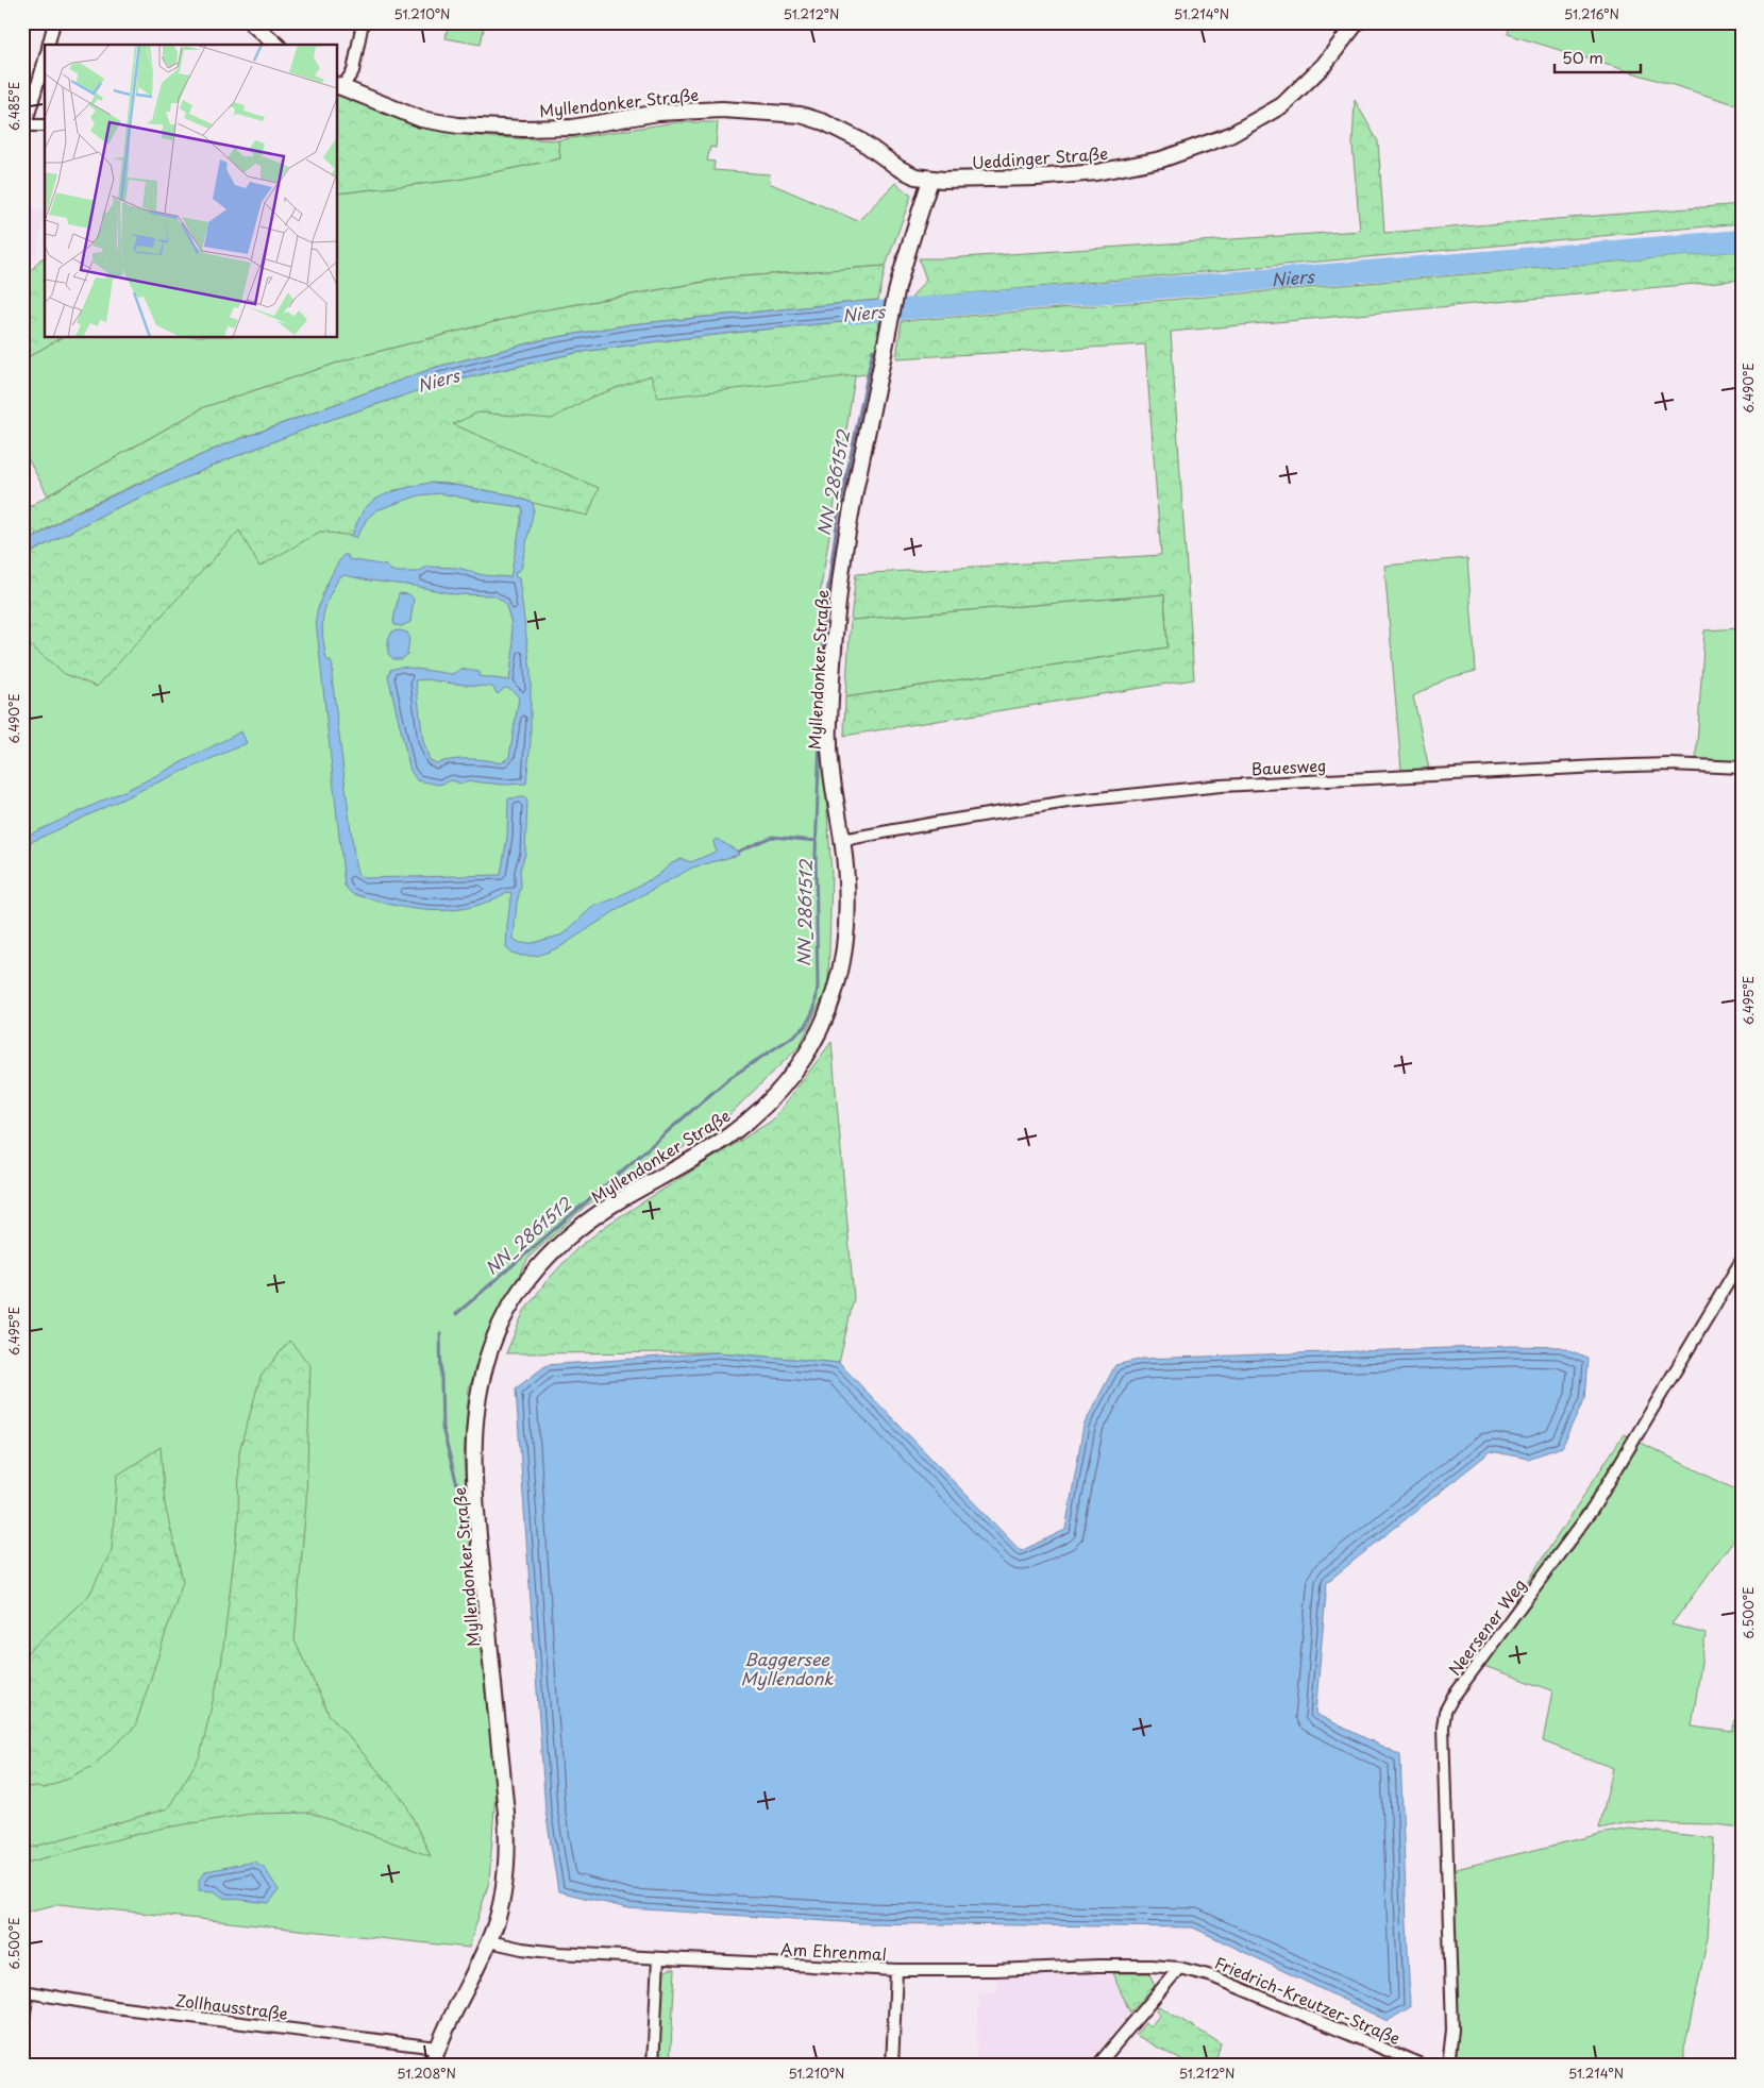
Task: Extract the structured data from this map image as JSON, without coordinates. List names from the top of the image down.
{
  "streets": {
    "street": [
      "Myllendonker Straße",
      "Ueddinger Straße",
      "Bauesweg",
      "Neersener Weg",
      "Am Ehrenmal",
      "Friedrich-Kreutzer-Straße",
      "Zollhausstraße"
    ]
  },
  "crossings": [
    ["Myllendonker Straße", "Ueddinger Straße"],
    ["Myllendonker Straße", "Bauesweg"],
    ["Myllendonker Straße", "Am Ehrenmal"],
    ["Myllendonker Straße", "Zollhausstraße"],
    ["Am Ehrenmal", "Friedrich-Kreutzer-Straße"]
  ],
  "water": ["Niers", "NN_2861512", "Baggersee Myllendonk"],
  "scale_bar": "50 m",
  "coordinates": [
    "51.210°N",
    "51.212°N",
    "51.214°N",
    "51.216°N",
    "6.485°E",
    "6.490°E",
    "6.495°E",
    "6.500°E",
    "51.208°N"
  ]
}
